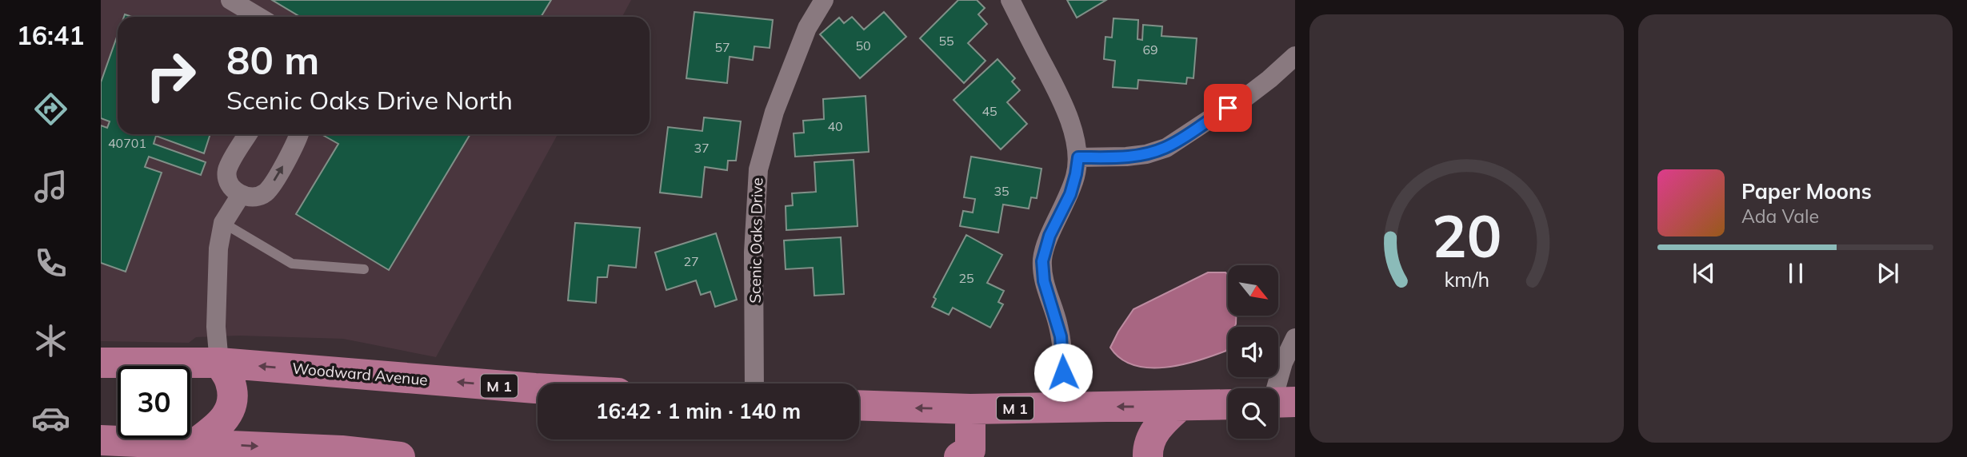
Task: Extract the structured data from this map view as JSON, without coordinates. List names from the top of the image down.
{
  "streets": {
    "main road": ["Woodward Avenue", "M 1"],
    "street": ["Scenic Oaks Drive"]
  },
  "house_numbers": [
    "55",
    "50",
    "57",
    "69",
    "45",
    "40",
    "40701",
    "37",
    "35",
    "27",
    "25"
  ],
  "north": "bottom right",
  "page": {
    "tabs": "16:41",
    "turn": ["80 m", "Scenic Oaks Drive North"],
    "song": ["Paper Moons", "Ada Vale"],
    "limit": "30",
    "trip": "16:42 · 1 min · 140 m",
    "gauge": ["20", "km/h"]
  }
}
